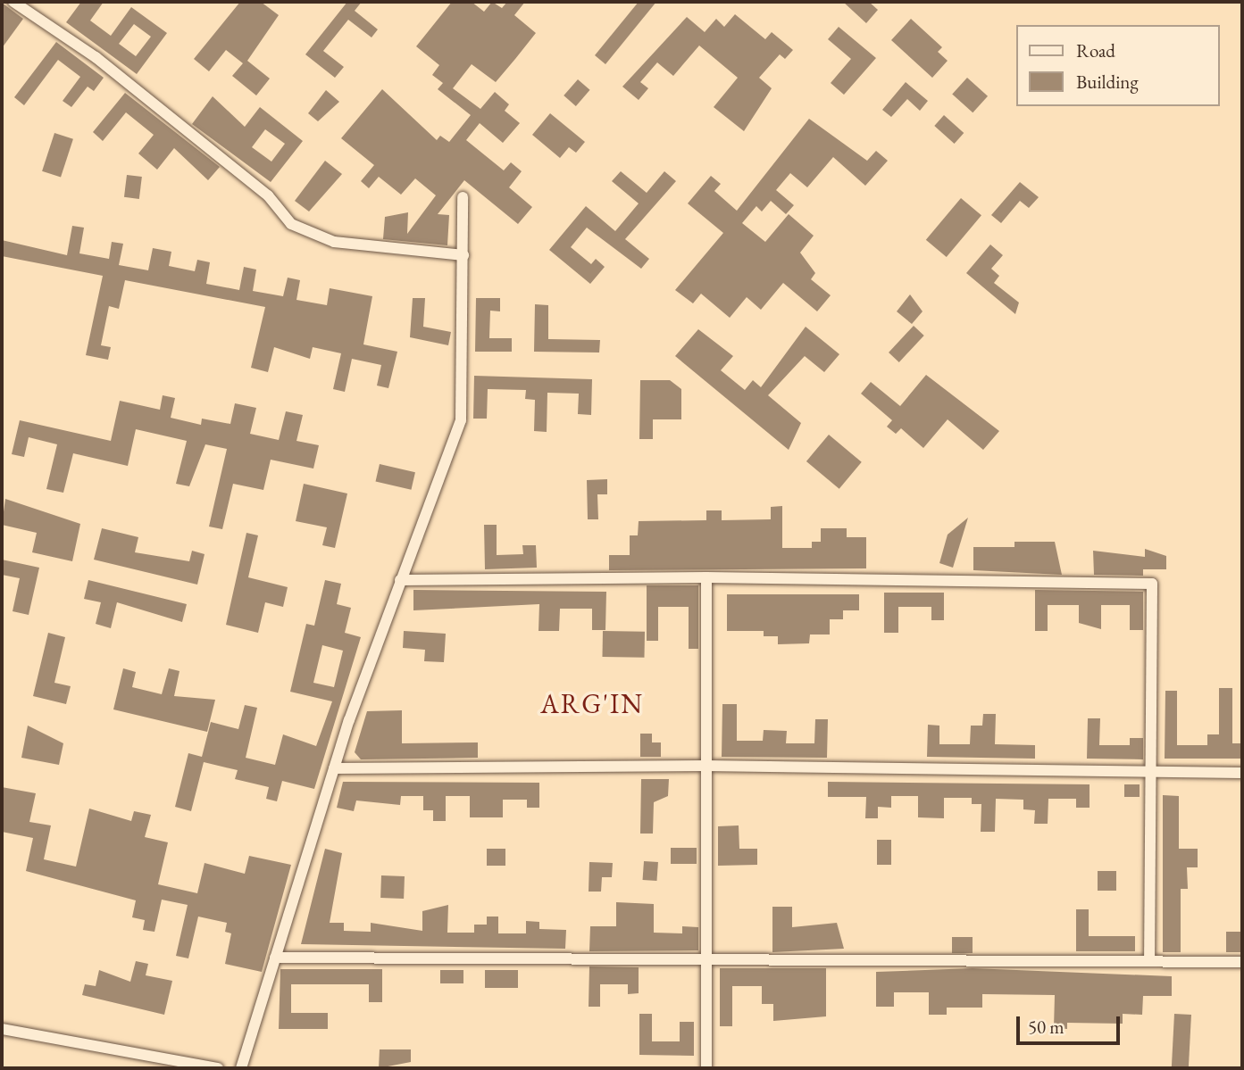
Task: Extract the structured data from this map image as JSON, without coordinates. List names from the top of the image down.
{
  "districts": ["ARG'IN"],
  "legend": ["Road", "Building"],
  "scale_bar": "50 m"
}
